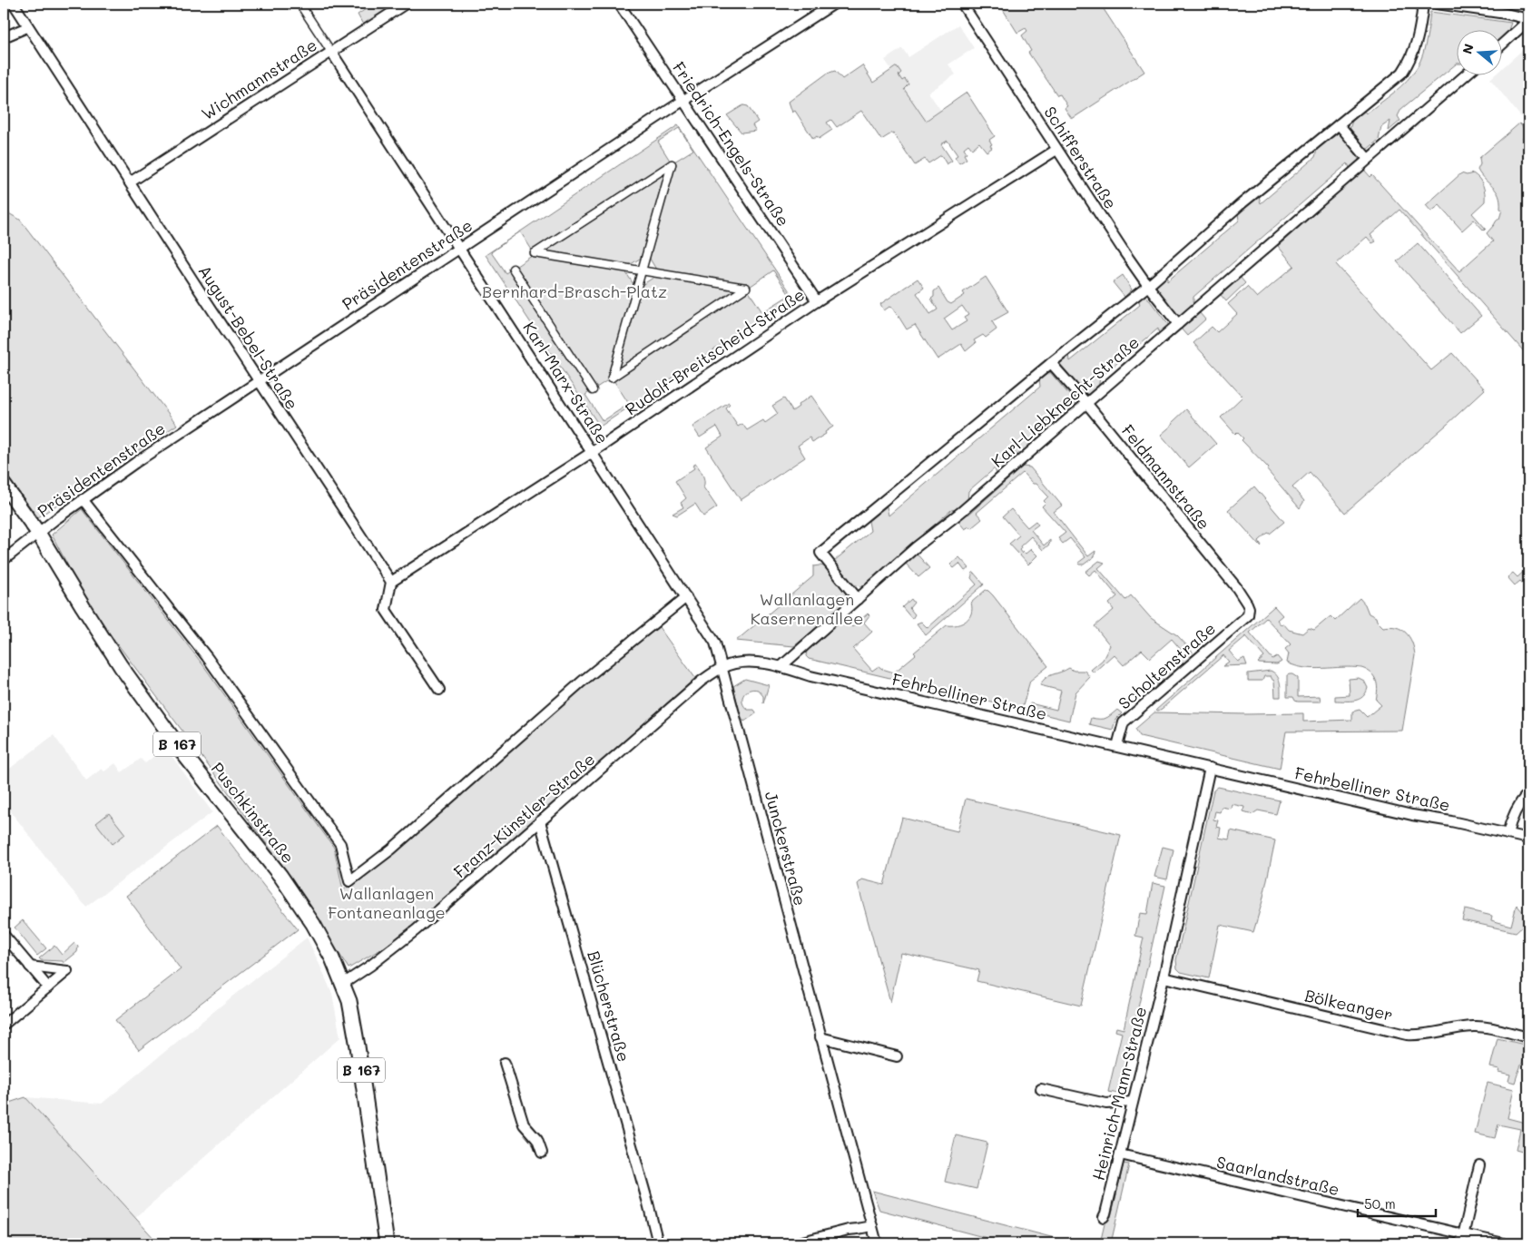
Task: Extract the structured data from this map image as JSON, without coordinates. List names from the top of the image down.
{
  "streets": {
    "main road": ["B 167", "Puschkinstraße"],
    "street": [
      "Wichmannstraße",
      "Friedrich-Engels-Straße",
      "Schifferstraße",
      "Präsidentenstraße",
      "August-Bebel-Straße",
      "Rudolf-Breitscheid-Straße",
      "Karl-Marx-Straße",
      "Karl-Liebknecht-Straße",
      "Feldmannstraße",
      "Scholtenstraße",
      "Fehrbelliner Straße",
      "Franz-Künstler-Straße",
      "Junckerstraße",
      "Bölkeanger",
      "Blücherstraße",
      "Heinrich-Mann-Straße",
      "Saarlandstraße"
    ]
  },
  "crossings": [
    ["Wichmannstraße", "August-Bebel-Straße"],
    ["Wichmannstraße", "Karl-Marx-Straße"],
    ["Friedrich-Engels-Straße", "Präsidentenstraße"],
    ["Friedrich-Engels-Straße", "Rudolf-Breitscheid-Straße"],
    ["Schifferstraße", "Rudolf-Breitscheid-Straße"],
    ["Schifferstraße", "Karl-Liebknecht-Straße"],
    ["Präsidentenstraße", "August-Bebel-Straße"],
    ["Präsidentenstraße", "Karl-Marx-Straße"],
    ["Präsidentenstraße", "B 167"],
    ["Präsidentenstraße", "Puschkinstraße"],
    ["August-Bebel-Straße", "Rudolf-Breitscheid-Straße"],
    ["Rudolf-Breitscheid-Straße", "Karl-Marx-Straße"],
    ["Karl-Marx-Straße", "Fehrbelliner Straße"],
    ["Karl-Marx-Straße", "Franz-Künstler-Straße"],
    ["Karl-Marx-Straße", "Junckerstraße"],
    ["Karl-Liebknecht-Straße", "Feldmannstraße"],
    ["Karl-Liebknecht-Straße", "Fehrbelliner Straße"],
    ["Feldmannstraße", "Scholtenstraße"],
    ["Scholtenstraße", "Fehrbelliner Straße"],
    ["Fehrbelliner Straße", "Franz-Künstler-Straße"],
    ["Fehrbelliner Straße", "Junckerstraße"],
    ["B 167", "Puschkinstraße"],
    ["B 167", "Franz-Künstler-Straße"],
    ["Puschkinstraße", "Franz-Künstler-Straße"],
    ["Franz-Künstler-Straße", "Junckerstraße"],
    ["Franz-Künstler-Straße", "Blücherstraße"],
    ["Bölkeanger", "Heinrich-Mann-Straße"],
    ["Heinrich-Mann-Straße", "Saarlandstraße"]
  ],
  "parks": ["Bernhard-Brasch-Platz", "Wallanlagen Kasernenallee", "Wallanlagen Fontaneanlage"],
  "scale_bar": "50 m",
  "north": "left"
}
